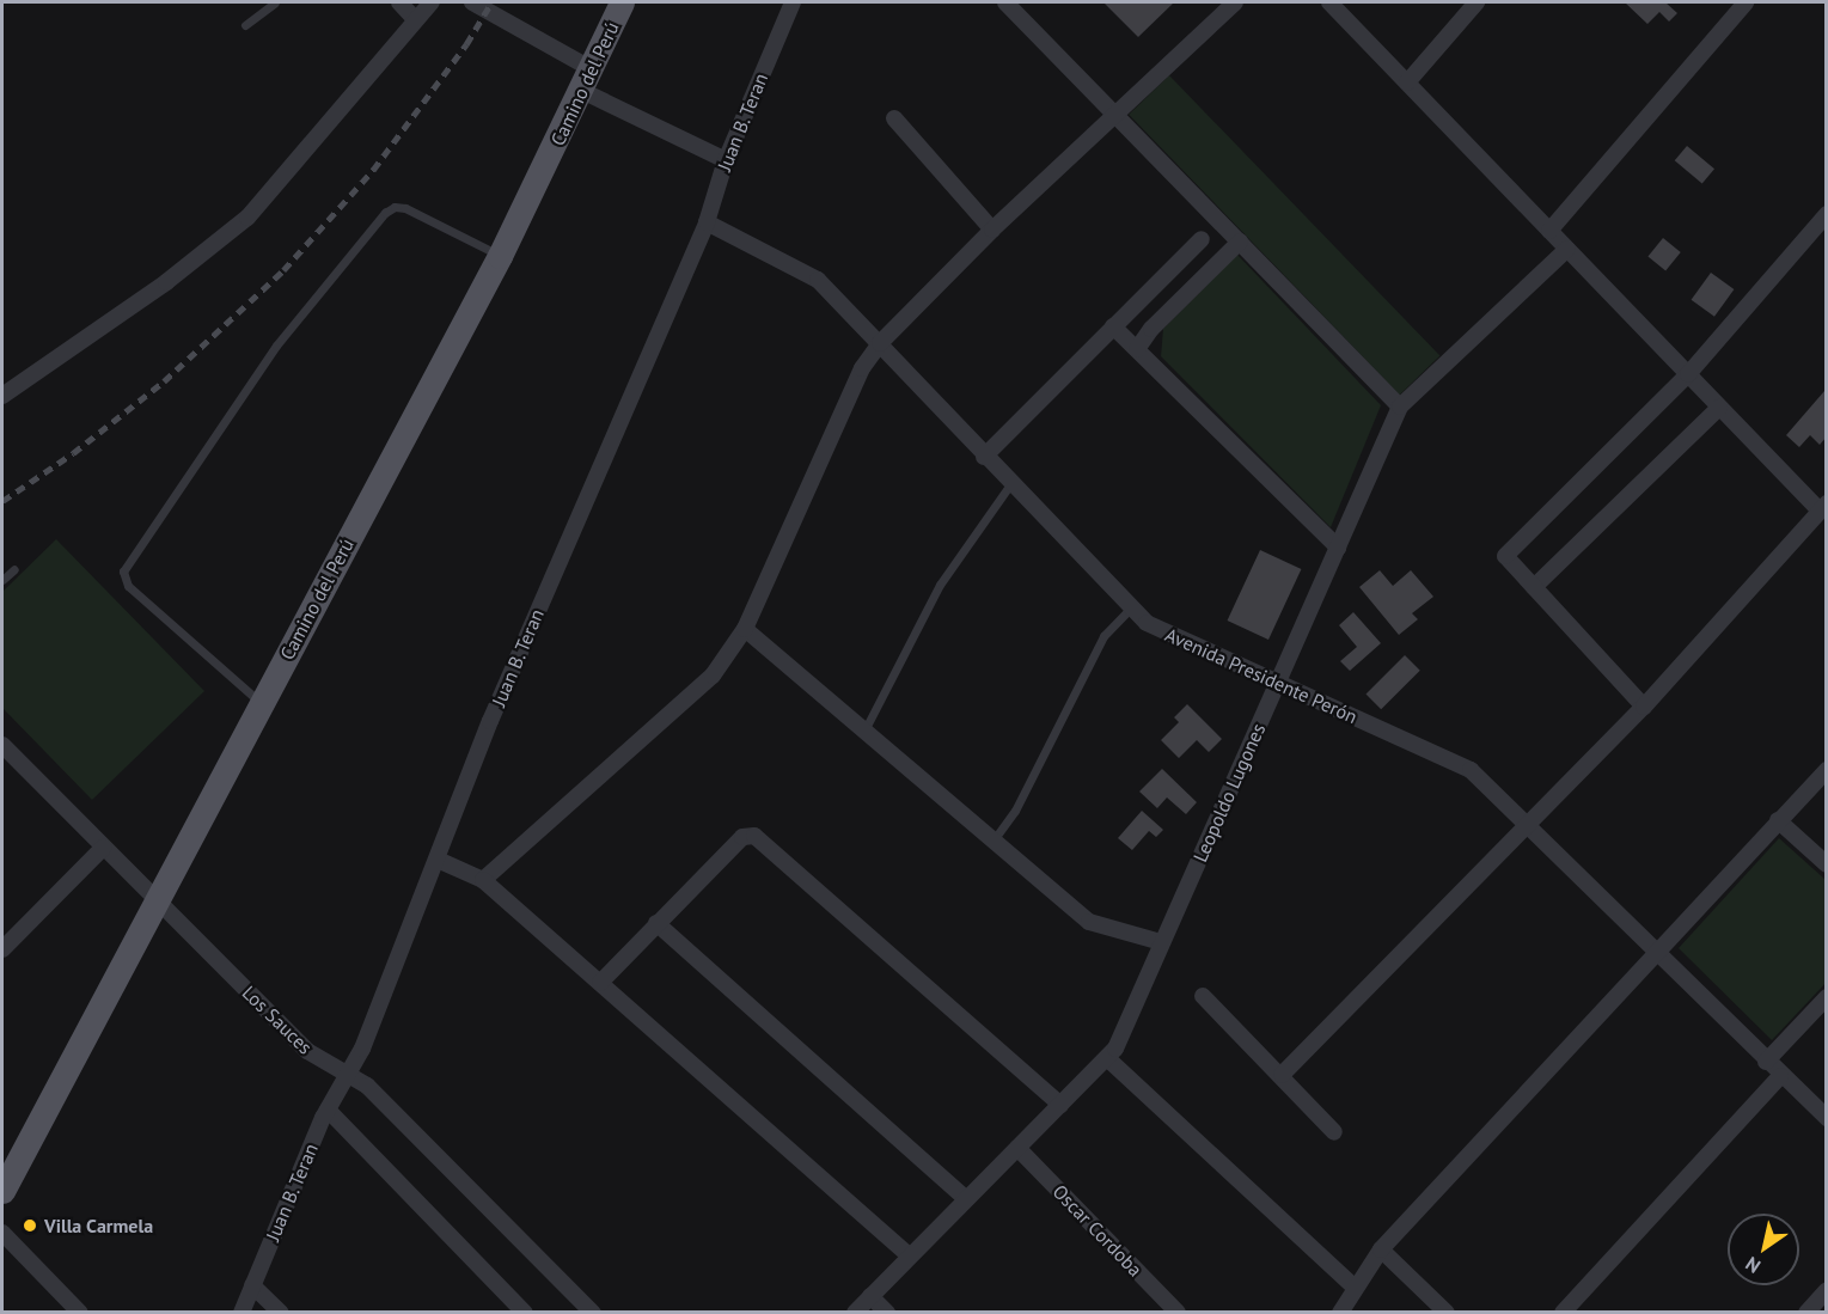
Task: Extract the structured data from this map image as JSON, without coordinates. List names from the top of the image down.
{
  "streets": {
    "main road": ["Camino del Perú"],
    "street": [
      "Juan B. Teran",
      "Avenida Presidente Perón",
      "Leopoldo Lugones",
      "Los Sauces",
      "Oscar Cordoba"
    ]
  },
  "crossings": [
    ["Camino del Perú", "Los Sauces"],
    ["Juan B. Teran", "Avenida Presidente Perón"],
    ["Juan B. Teran", "Los Sauces"],
    ["Avenida Presidente Perón", "Leopoldo Lugones"],
    ["Leopoldo Lugones", "Oscar Cordoba"]
  ],
  "places": ["Villa Carmela"],
  "north": "bottom left"
}
